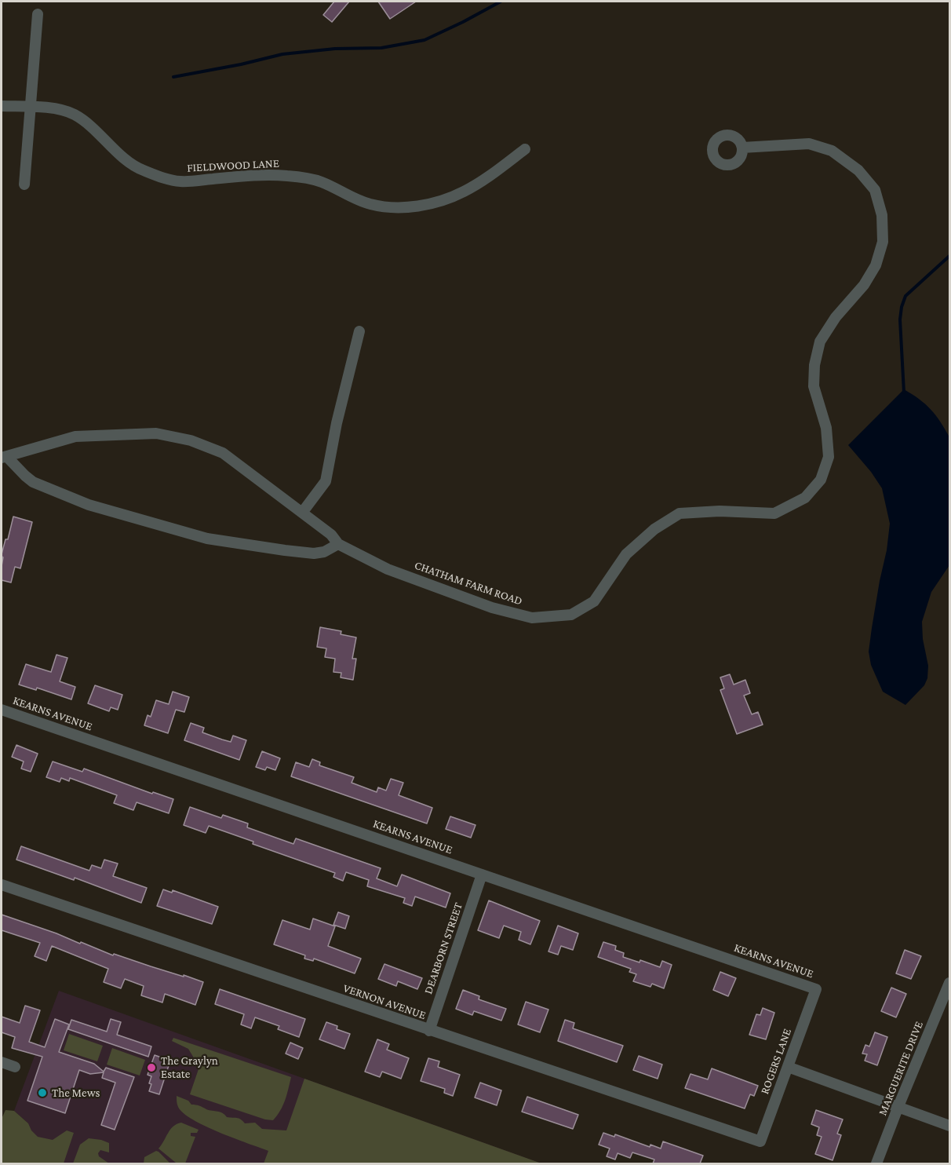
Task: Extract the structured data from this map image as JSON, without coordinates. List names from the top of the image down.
{
  "streets": {
    "street": [
      "FIELDWOOD LANE",
      "CHATHAM FARM ROAD",
      "KEARNS AVENUE",
      "DEARBORN STREET",
      "VERNON AVENUE",
      "ROGERS LANE",
      "MARGUERITE DRIVE"
    ]
  },
  "crossings": [
    ["KEARNS AVENUE", "DEARBORN STREET"],
    ["KEARNS AVENUE", "ROGERS LANE"],
    ["DEARBORN STREET", "VERNON AVENUE"],
    ["VERNON AVENUE", "ROGERS LANE"]
  ],
  "places": ["The Graylyn Estate", "The Mews"]
}
